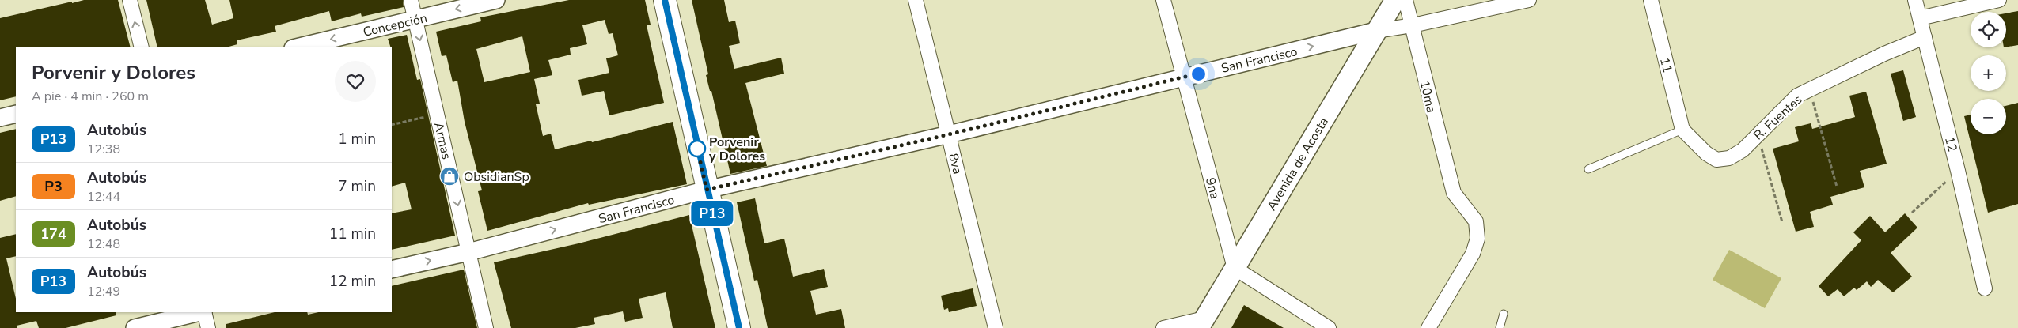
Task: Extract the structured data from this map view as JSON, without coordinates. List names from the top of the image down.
{
  "streets": {
    "main road": ["Avenida de Acosta"],
    "street": [
      "Concepción",
      "San Francisco",
      "11",
      "10ma",
      "R. Fuentes",
      "Armas",
      "12",
      "8va",
      "9na"
    ]
  },
  "crossings": [
    ["Concepción", "Armas"],
    ["San Francisco", "10ma"],
    ["San Francisco", "Armas"],
    ["San Francisco", "8va"],
    ["San Francisco", "Avenida de Acosta"],
    ["San Francisco", "9na"],
    ["11", "R. Fuentes"],
    ["R. Fuentes", "12"],
    ["Avenida de Acosta", "9na"]
  ],
  "one_way": ["Concepción", "San Francisco", "Armas"],
  "places": {
    "other": ["Porvenir y Dolores"],
    "shop": ["ObsidianSp"]
  },
  "lines": ["bus line P13"],
  "page": {
    "on_map": "P13",
    "map_buttons": ["+", "−"],
    "heading": ["Porvenir y Dolores", "A pie · 4 min · 260 m"],
    "list": [
      {
        "mark": "P13",
        "name": "Autobús",
        "note": "12:38",
        "value": "1 min"
      },
      {
        "mark": "P3",
        "name": "Autobús",
        "note": "12:44",
        "value": "7 min"
      },
      {
        "mark": "174",
        "name": "Autobús",
        "note": "12:48",
        "value": "11 min"
      },
      {
        "mark": "P13",
        "name": "Autobús",
        "note": "12:49",
        "value": "12 min"
      }
    ]
  }
}
